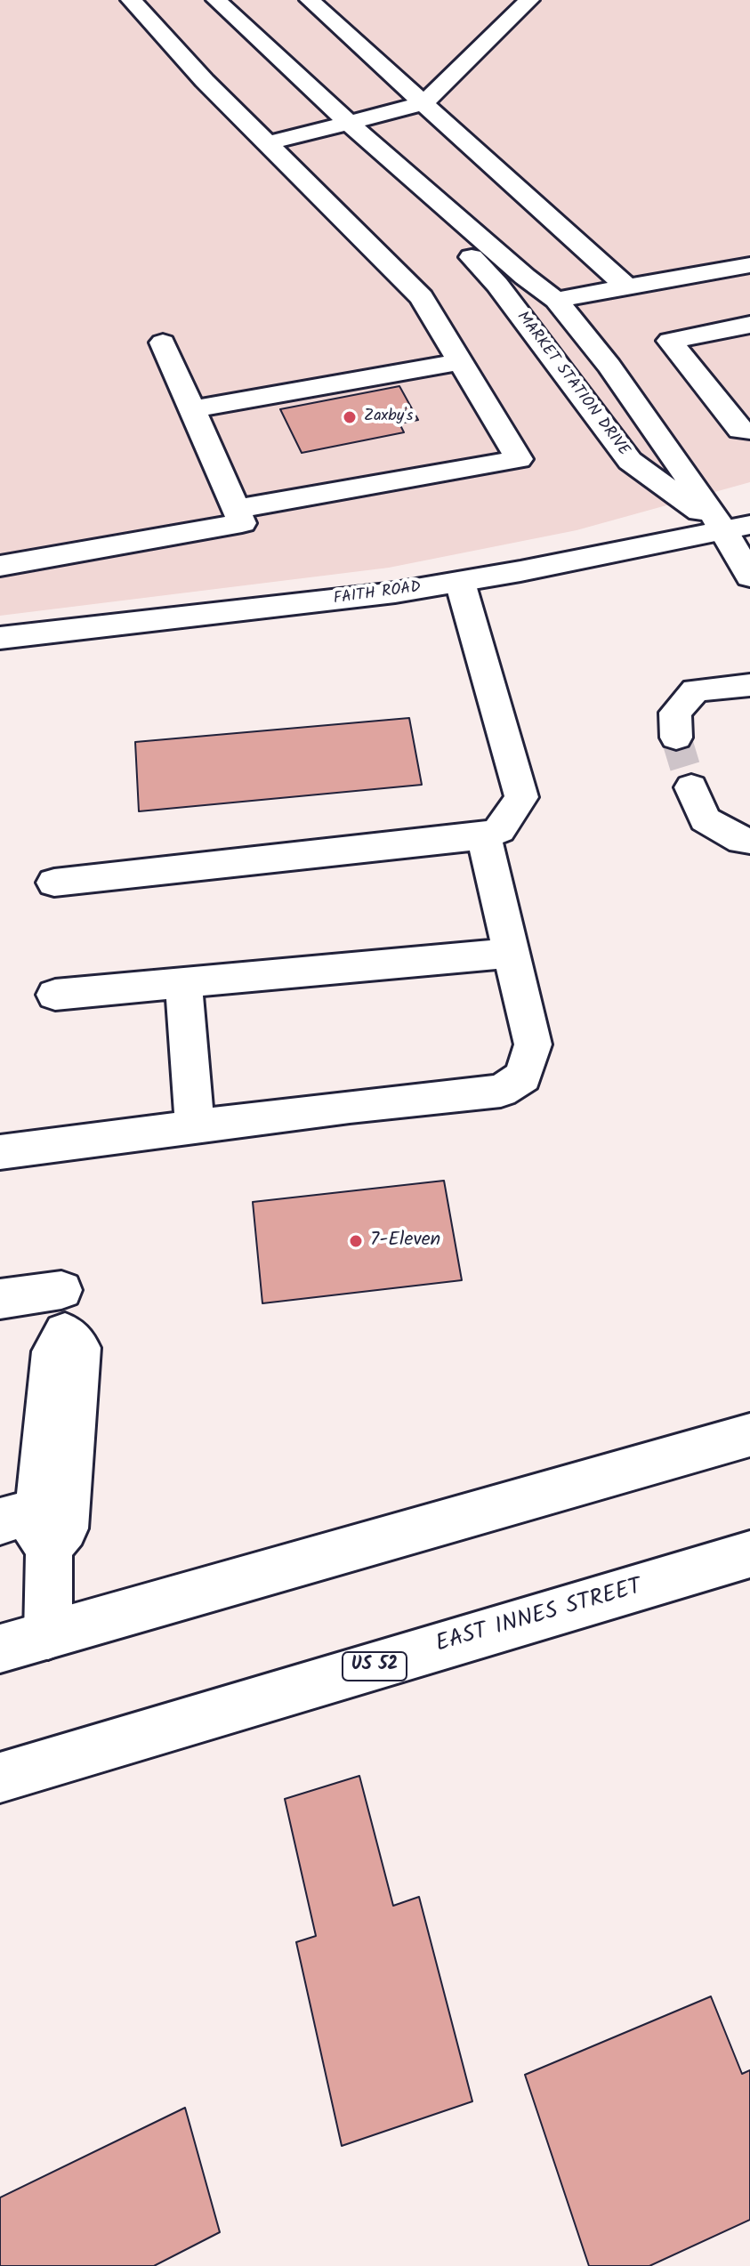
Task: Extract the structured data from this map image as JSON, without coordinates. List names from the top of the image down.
{
  "streets": {
    "street": [
      "MARKET STATION DRIVE",
      "FAITH ROAD",
      "EAST INNES STREET",
      "US 52"
    ]
  },
  "crossings": [
    ["MARKET STATION DRIVE", "FAITH ROAD"]
  ],
  "places": ["Zaxby's", "7-Eleven"]
}
